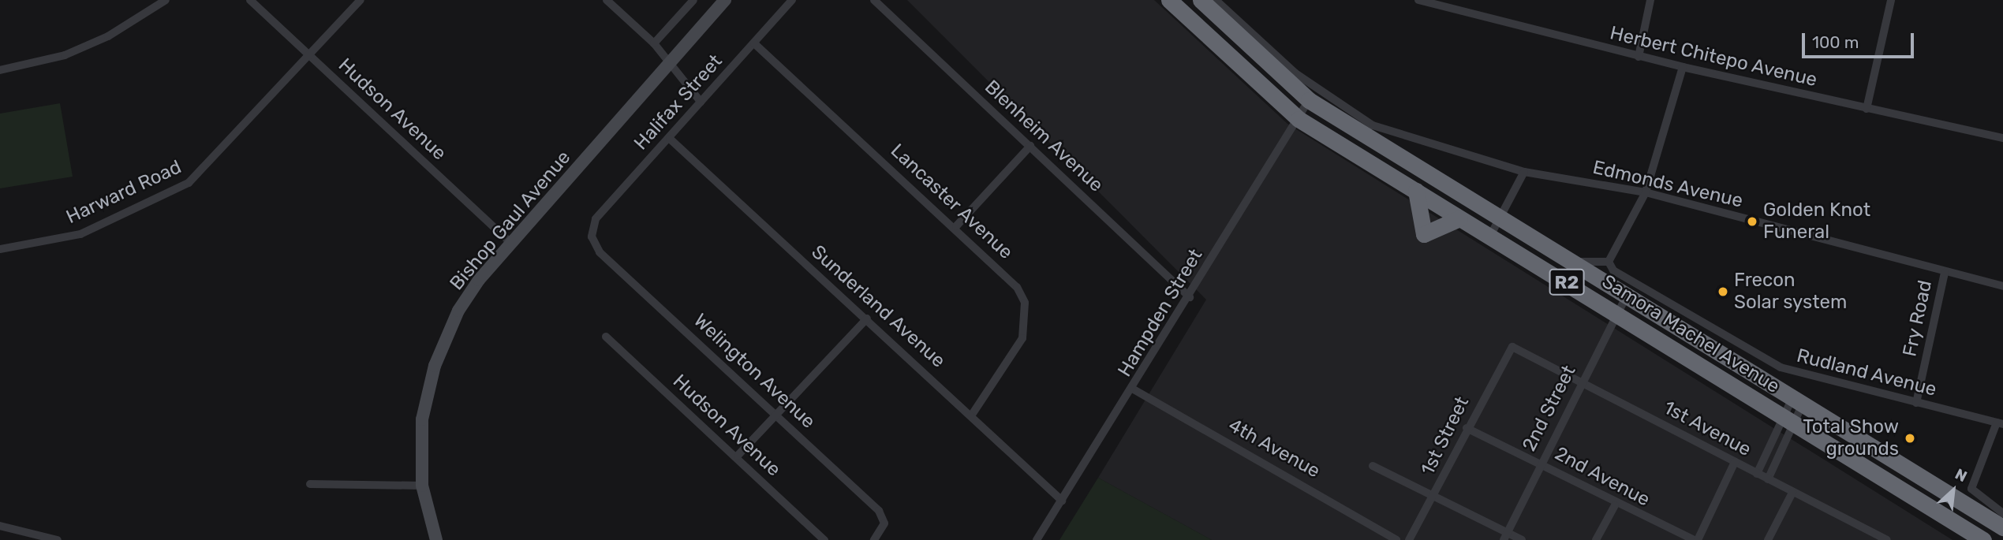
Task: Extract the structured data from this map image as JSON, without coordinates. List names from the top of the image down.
{
  "streets": {
    "highway": ["R2", "Samora Machel Avenue"],
    "main road": ["Bishop Gaul Avenue"],
    "street": [
      "Herbert Chitepo Avenue",
      "Halifax Street",
      "Hudson Avenue",
      "Blenheim Avenue",
      "Edmonds Avenue",
      "Harward Road",
      "Lancaster Avenue",
      "Sunderland Avenue",
      "Hampden Street",
      "Fry Road",
      "Welington Avenue",
      "Rudland Avenue",
      "2nd Street",
      "1st Avenue",
      "1st Street",
      "4th Avenue",
      "2nd Avenue"
    ]
  },
  "crossings": [
    ["Halifax Street", "Lancaster Avenue"],
    ["Halifax Street", "Sunderland Avenue"],
    ["Halifax Street", "Welington Avenue"],
    ["Hudson Avenue", "Harward Road"],
    ["Hudson Avenue", "Bishop Gaul Avenue"],
    ["Blenheim Avenue", "Hampden Street"],
    ["Edmonds Avenue", "Fry Road"],
    ["Lancaster Avenue", "Sunderland Avenue"],
    ["Sunderland Avenue", "Hampden Street"],
    ["Hampden Street", "Samora Machel Avenue"],
    ["Hampden Street", "4th Avenue"],
    ["Fry Road", "Rudland Avenue"],
    ["Samora Machel Avenue", "2nd Street"],
    ["2nd Street", "1st Avenue"],
    ["2nd Street", "2nd Avenue"],
    ["1st Avenue", "1st Street"],
    ["1st Street", "2nd Avenue"]
  ],
  "places": ["Golden Knot Funeral", "Frecon Solar system", "Total Show grounds"],
  "scale_bar": "100 m",
  "north": "top right"
}
